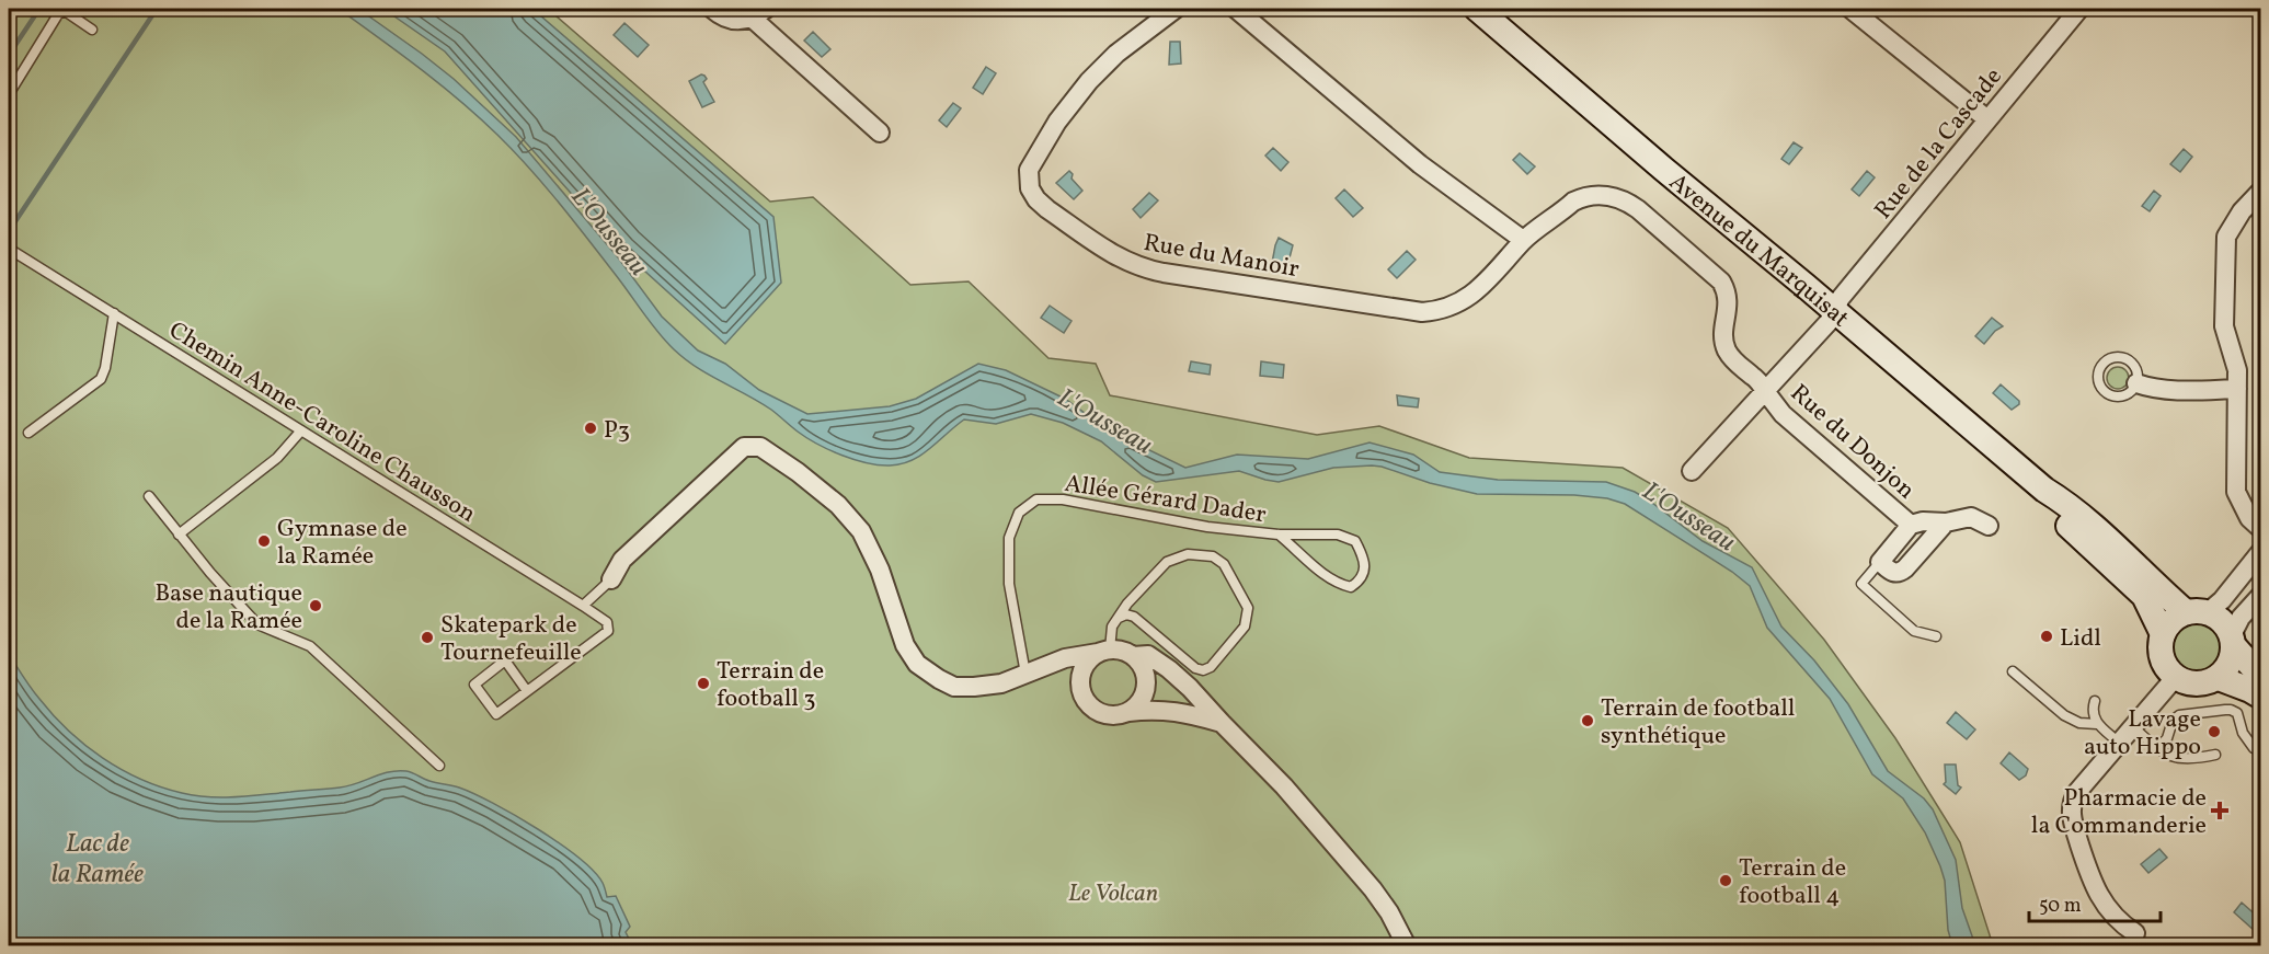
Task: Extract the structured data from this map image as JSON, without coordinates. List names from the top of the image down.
{
  "streets": {
    "main road": ["Avenue du Marquisat"],
    "street": ["Rue de la Cascade", "Rue du Manoir", "Rue du Donjon"],
    "lane": ["Chemin Anne-Caroline Chausson", "Allée Gérard Dader"]
  },
  "crossings": [
    ["Rue de la Cascade", "Avenue du Marquisat"],
    ["Rue du Manoir", "Rue du Donjon"]
  ],
  "water": ["L'Ousseau", "Lac de la Ramée"],
  "parks": ["Le Volcan"],
  "places": {
    "other": [
      "P3",
      "Gymnase de la Ramée",
      "Base nautique de la Ramée",
      "Lidl",
      "Skatepark de Tournefeuille",
      "Terrain de football 3",
      "Terrain de football synthétique",
      "Lavage auto Hippo",
      "Terrain de football 4"
    ],
    "health": ["Pharmacie de la Commanderie"]
  },
  "scale_bar": "50 m"
}
